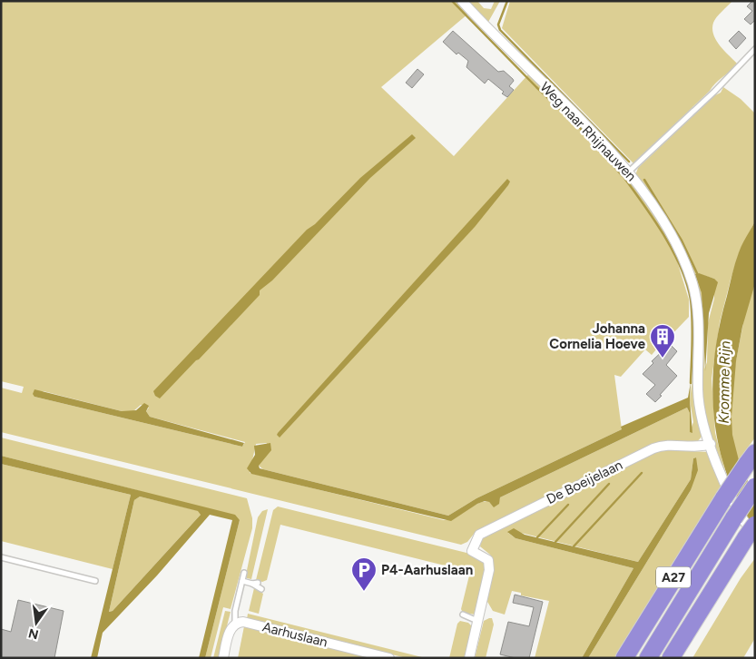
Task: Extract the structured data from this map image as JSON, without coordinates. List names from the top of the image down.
{
  "streets": {
    "highway": ["A27"],
    "street": ["Weg naar Rhijnauwen", "De Boeijelaan", "Aarhuslaan"]
  },
  "crossings": [
    ["Weg naar Rhijnauwen", "De Boeijelaan"],
    ["Weg naar Rhijnauwen", "A27"]
  ],
  "water": ["Kromme Rijn"],
  "places": {
    "building": ["Johanna Cornelia Hoeve"],
    "parking": ["P4-Aarhuslaan"]
  },
  "north": "bottom"
}
